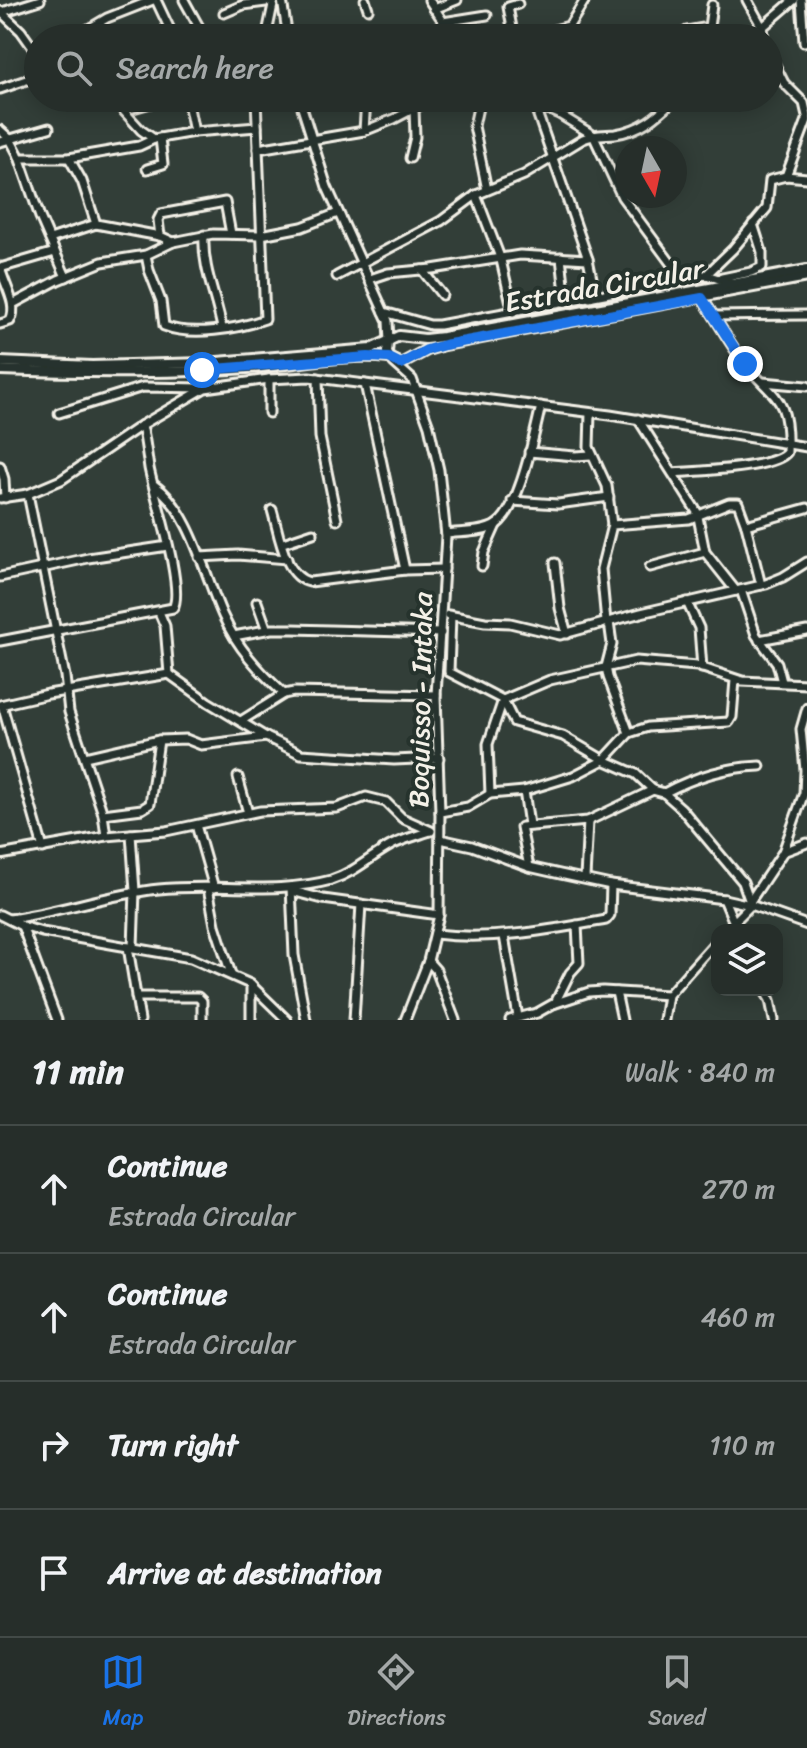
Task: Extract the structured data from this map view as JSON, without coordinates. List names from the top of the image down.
{
  "streets": {
    "main road": ["Estrada Circular"],
    "street": ["Boquisso - Intaka"]
  },
  "north": "bottom",
  "page": {
    "search": "Search here",
    "heading": ["11 min", "Walk · 840 m"],
    "list": [
      ["Continue", "Estrada Circular", "270 m"],
      ["Continue", "Estrada Circular", "460 m"],
      ["Turn right", "110 m"],
      "Arrive at destination"
    ],
    "nav": ["Map", "Directions", "Saved"]
  }
}
